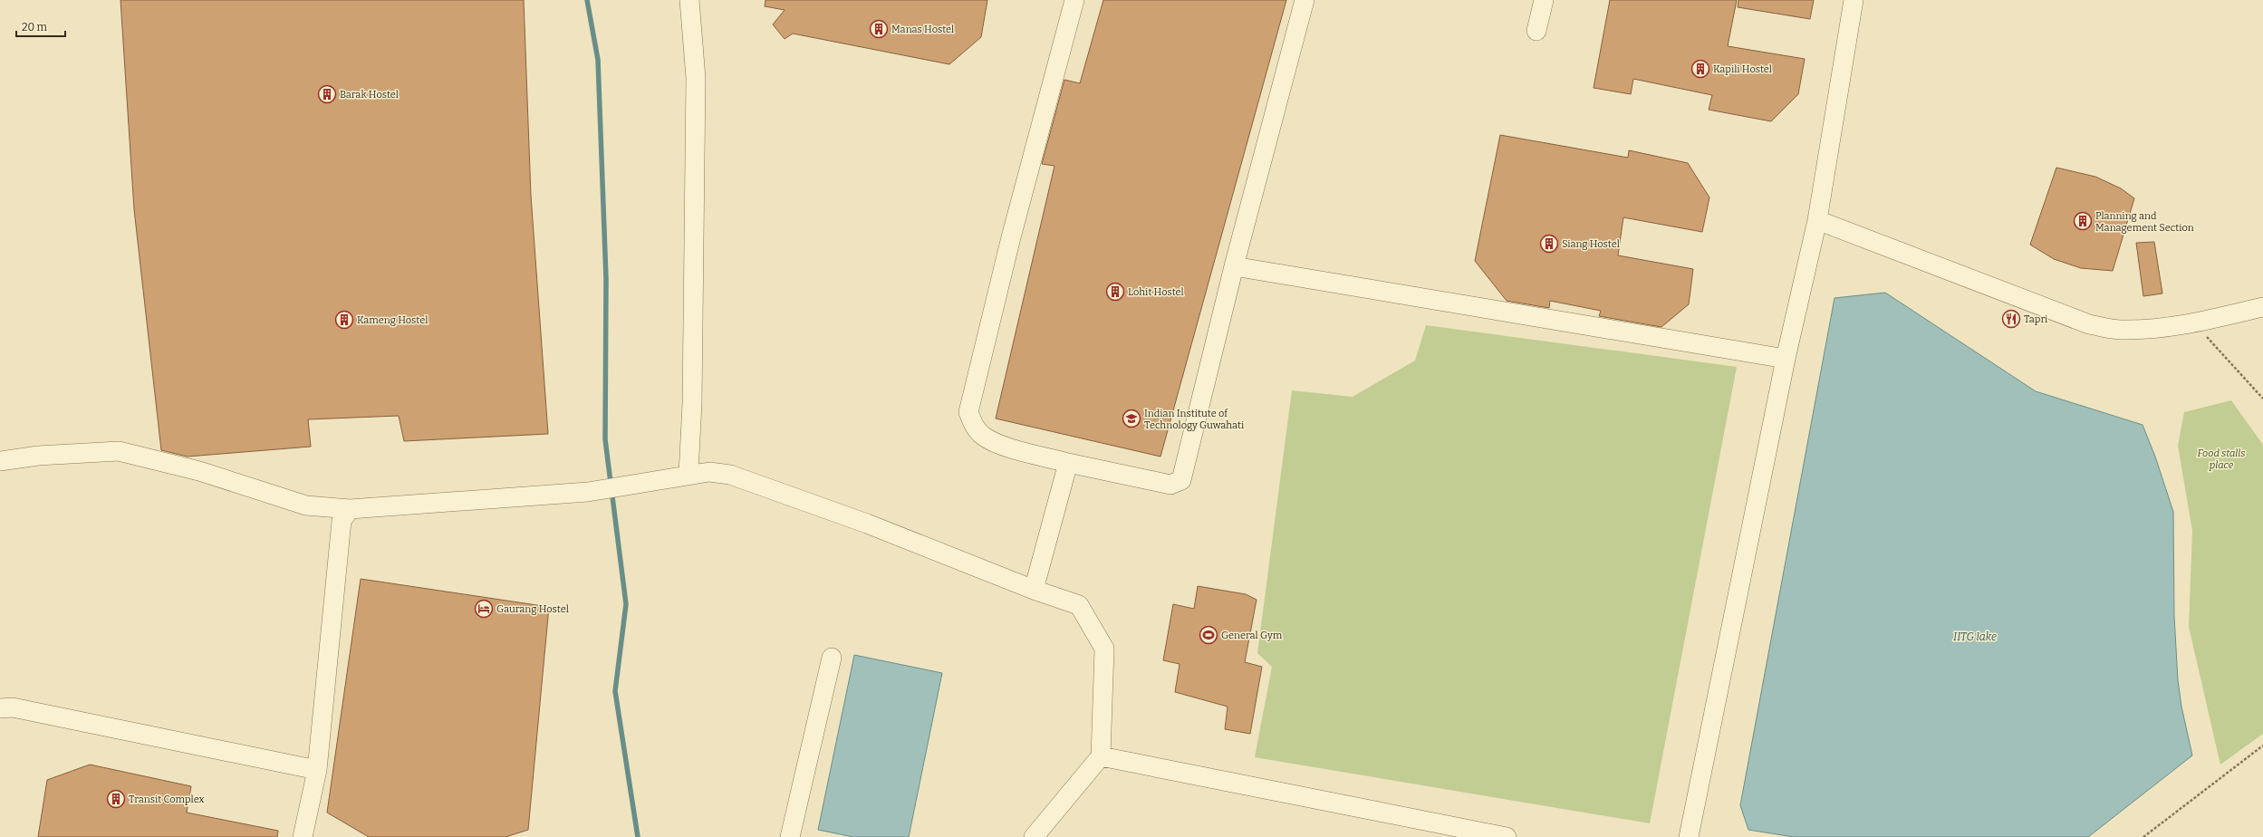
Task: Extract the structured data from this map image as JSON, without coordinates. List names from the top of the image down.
{
  "water": ["IITG lake"],
  "parks": ["Food stalls place"],
  "places": {
    "building": [
      "Manas Hostel",
      "Kapili Hostel",
      "Barak Hostel",
      "Planning and Management Section",
      "Siang Hostel",
      "Lohit Hostel",
      "Kameng Hostel",
      "Transit Complex"
    ],
    "restaurant": ["Tapri"],
    "school or university": ["Indian Institute of Technology Guwahati"],
    "hotel": ["Gaurang Hostel"],
    "sports": ["General Gym"]
  },
  "scale_bar": "20 m"
}
